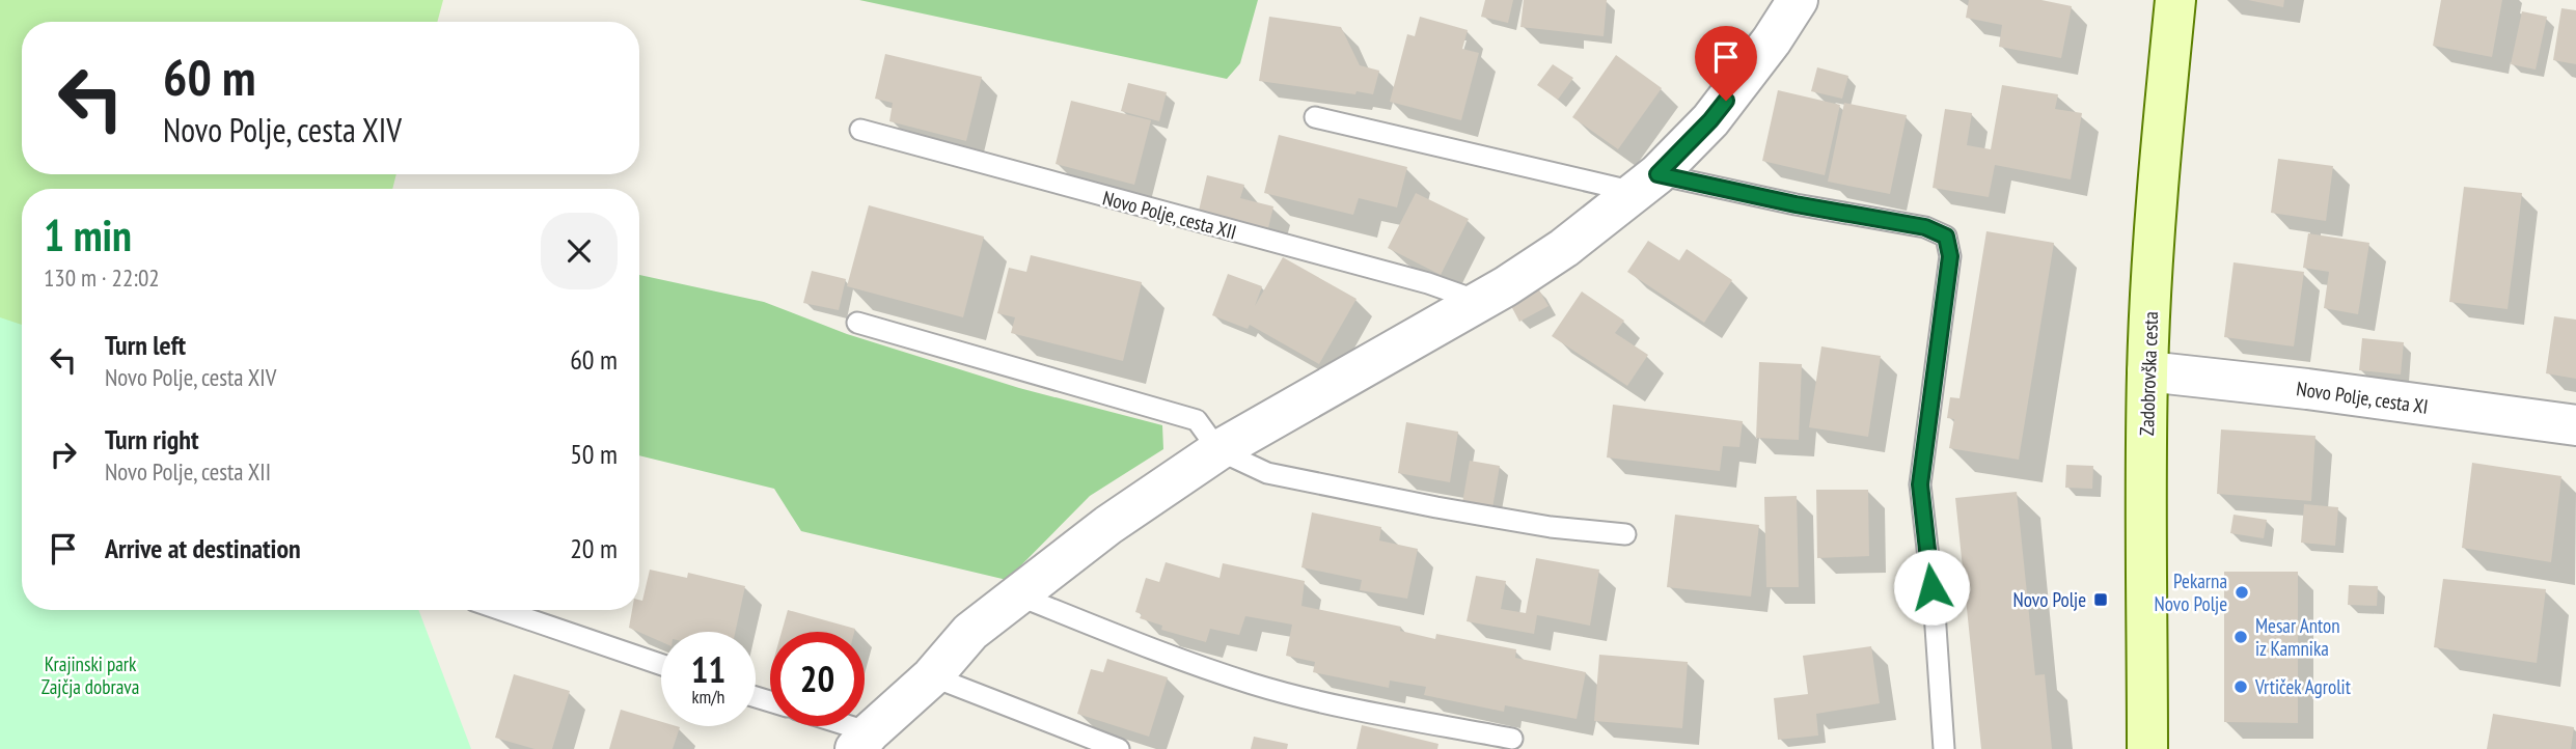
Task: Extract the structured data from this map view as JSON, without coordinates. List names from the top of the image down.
{
  "streets": {
    "main road": ["Zadobrovška cesta"],
    "street": ["Novo Polje, cesta XI"],
    "lane": ["Novo Polje, cesta XII"]
  },
  "crossings": [
    ["Zadobrovška cesta", "Novo Polje, cesta XI"]
  ],
  "parks": ["Krajinski park Zajčja dobrava"],
  "places": {
    "other": ["Pekarna Novo Polje", "Mesar Anton iz Kamnika", "Vrtiček Agrolit"],
    "transit": ["Novo Polje"]
  },
  "page": {
    "turn": ["60 m", "Novo Polje, cesta XIV"],
    "heading": ["1 min", "130 m · 22:02"],
    "list": [
      {
        "name": "Turn left",
        "note": "Novo Polje, cesta XIV",
        "value": "60 m"
      },
      {
        "name": "Turn right",
        "note": "Novo Polje, cesta XII",
        "value": "50 m"
      },
      {
        "name": "Arrive at destination",
        "value": "20 m"
      }
    ],
    "speed": "11 km/h",
    "limit": "20"
  }
}
